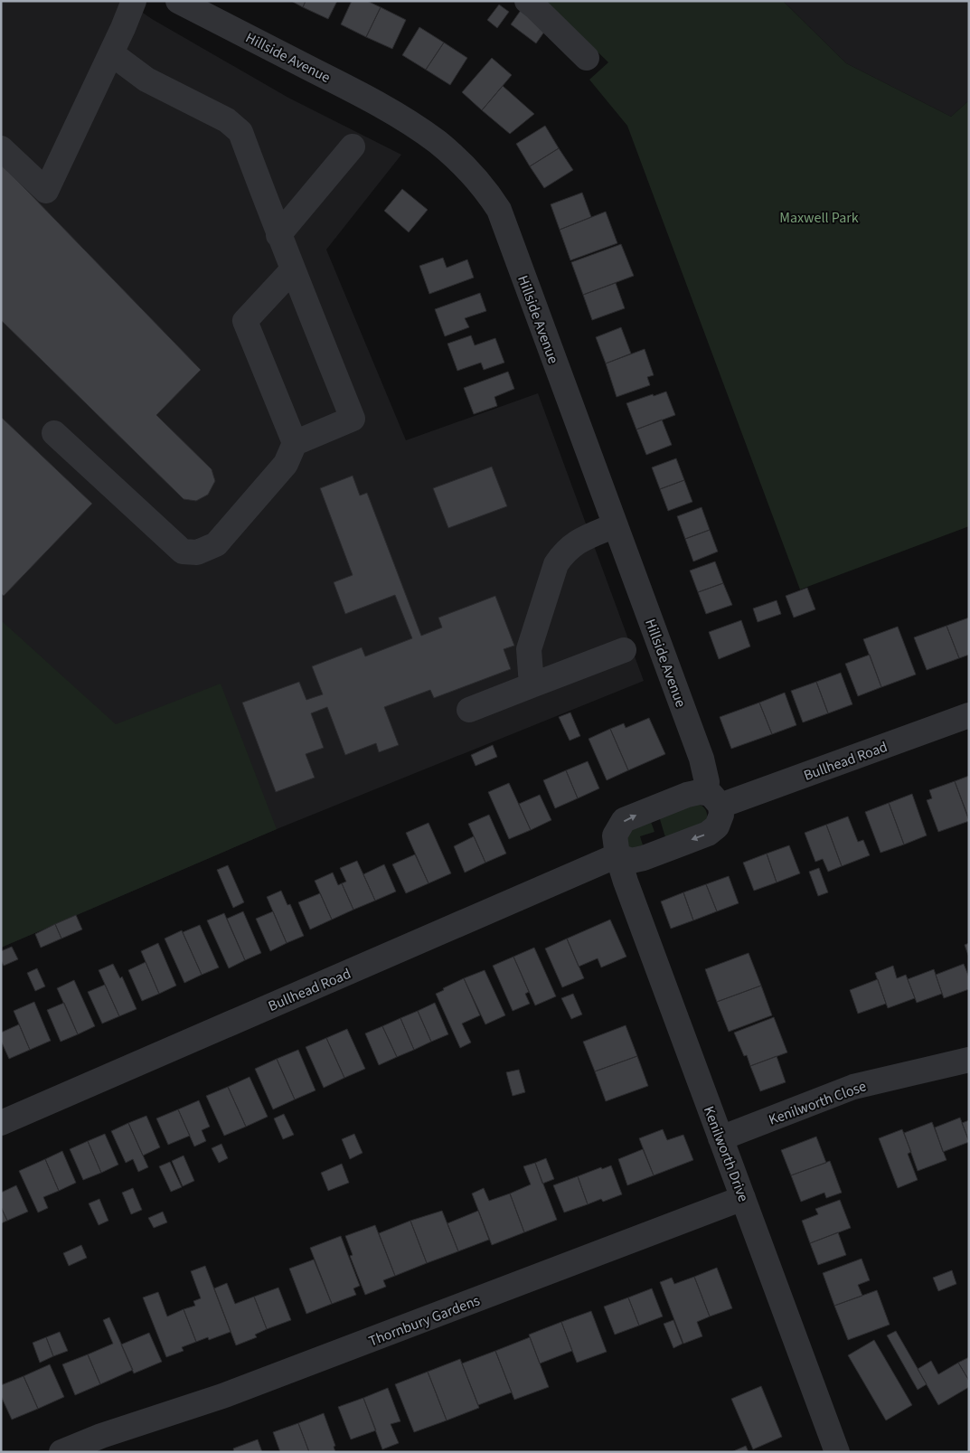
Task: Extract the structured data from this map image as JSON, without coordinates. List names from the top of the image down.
{
  "streets": {
    "street": [
      "Hillside Avenue",
      "Bullhead Road",
      "Kenilworth Close",
      "Kenilworth Drive",
      "Thornbury Gardens"
    ]
  },
  "crossings": [
    ["Hillside Avenue", "Bullhead Road"],
    ["Bullhead Road", "Kenilworth Drive"],
    ["Kenilworth Close", "Kenilworth Drive"],
    ["Kenilworth Drive", "Thornbury Gardens"]
  ],
  "parks": ["Maxwell Park"]
}
